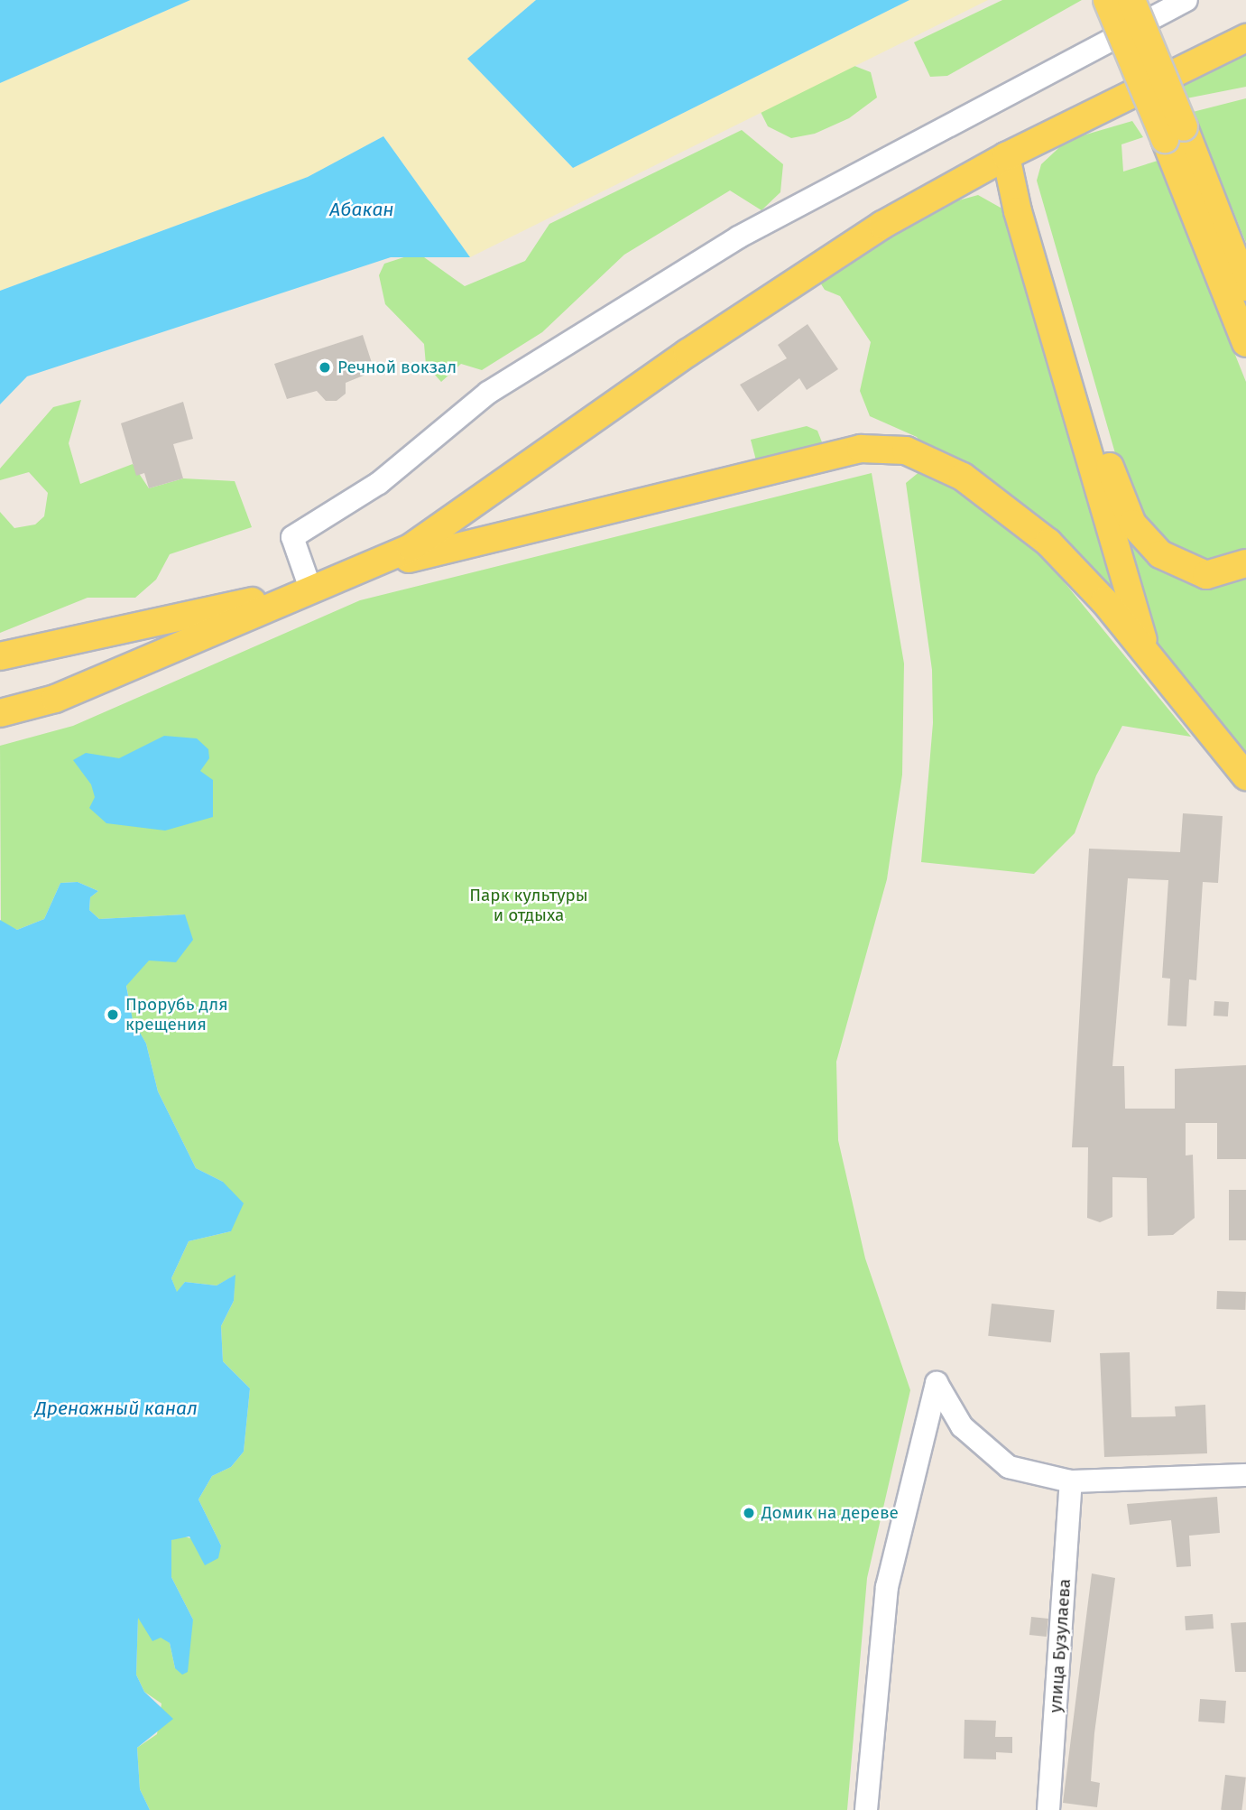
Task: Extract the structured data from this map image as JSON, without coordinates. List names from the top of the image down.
{
  "streets": {
    "street": ["улица Бузулаева"]
  },
  "water": ["Абакан", "Дренажный канал"],
  "parks": ["Парк культуры и отдыха"],
  "places": ["Речной вокзал", "Прорубь для крещения", "Домик на дереве"]
}
